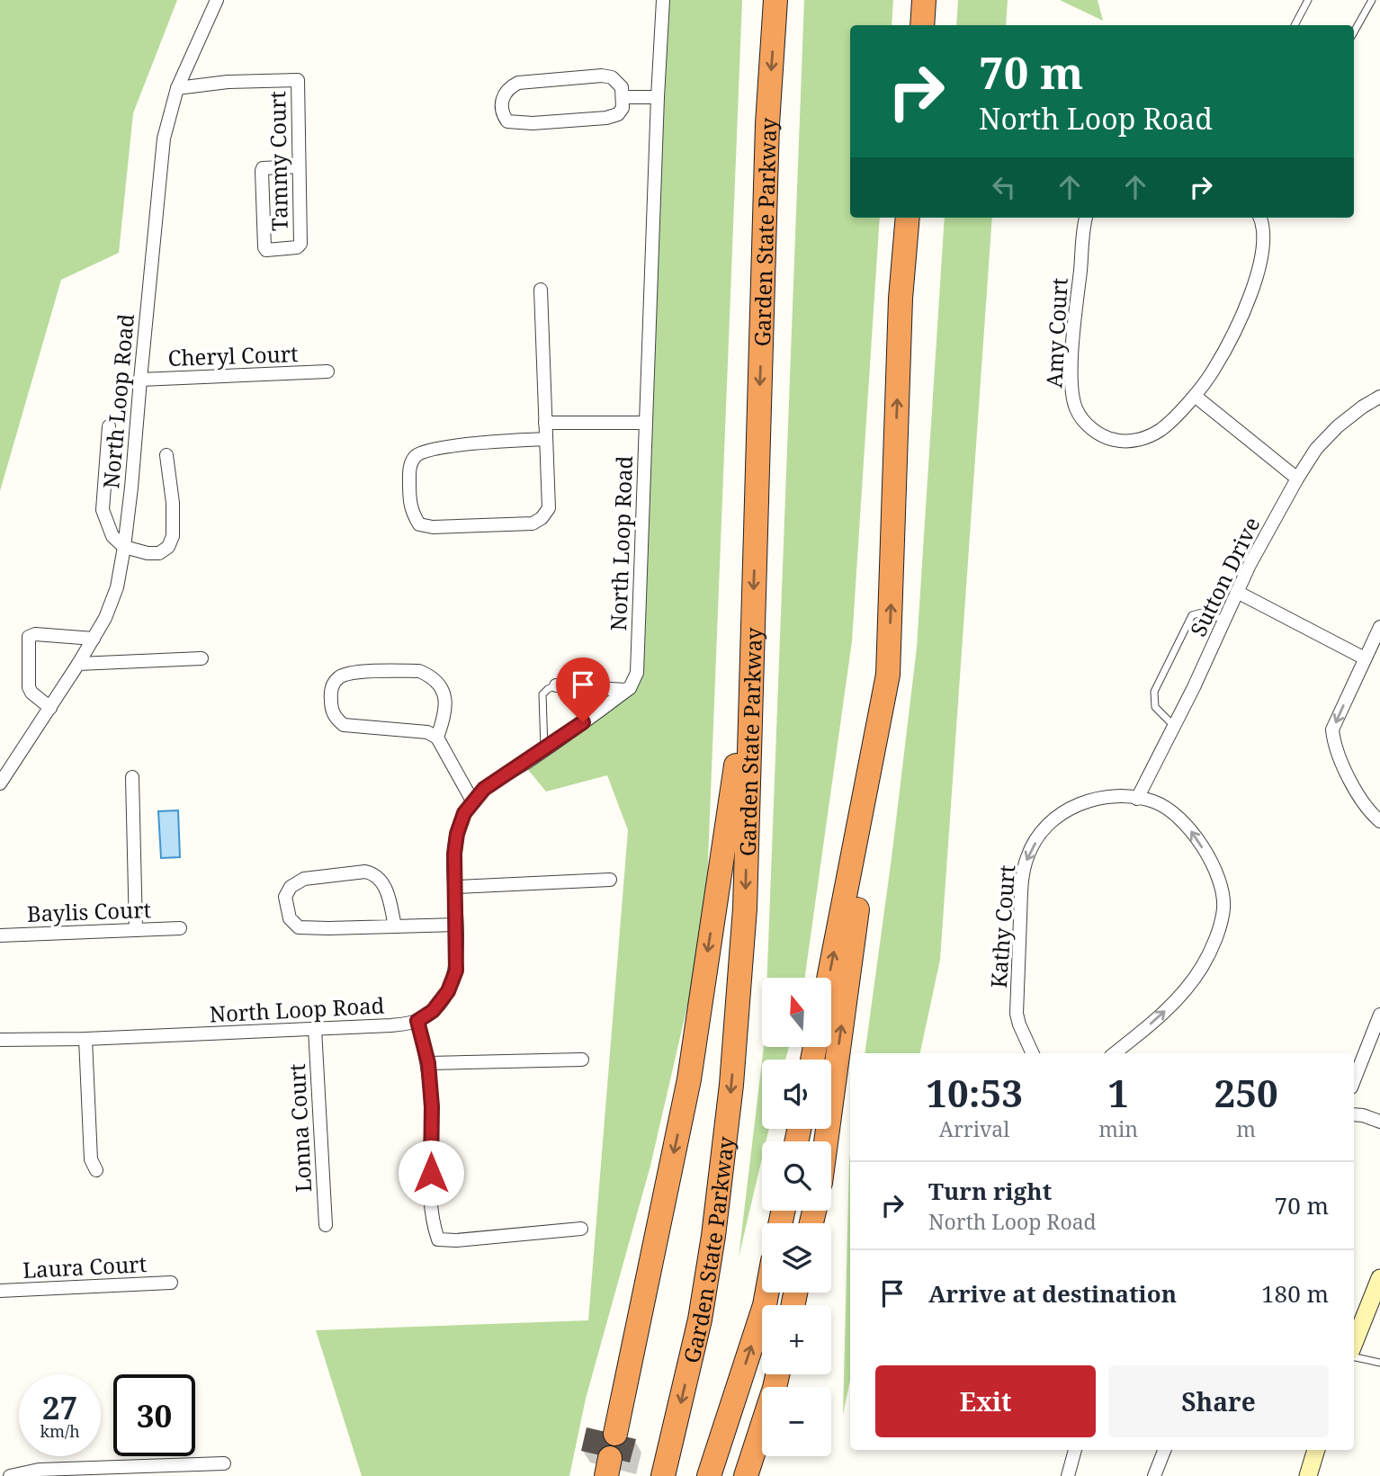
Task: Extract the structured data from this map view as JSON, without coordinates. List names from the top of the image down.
{
  "streets": {
    "highway": ["Garden State Parkway"],
    "street": [
      "Tammy Court",
      "Amy Court",
      "Cheryl Court",
      "North Loop Road",
      "Sutton Drive",
      "Baylis Court",
      "Kathy Court",
      "Lonna Court",
      "Laura Court"
    ]
  },
  "crossings": [
    ["Tammy Court", "North Loop Road"],
    ["Cheryl Court", "North Loop Road"],
    ["North Loop Road", "Lonna Court"],
    ["Sutton Drive", "Kathy Court"]
  ],
  "north": "top",
  "page": {
    "turn": ["70 m", "North Loop Road"],
    "map_buttons": ["+", "−"],
    "eta": [
      "10:53",
      "Arrival",
      "1",
      "min",
      "250",
      "m"
    ],
    "list": [
      {
        "name": "Turn right",
        "note": "North Loop Road",
        "value": "70 m"
      },
      {
        "name": "Arrive at destination",
        "value": "180 m"
      }
    ],
    "buttons": ["Exit", "Share"],
    "speed": "27 km/h",
    "limit": "30"
  }
}
